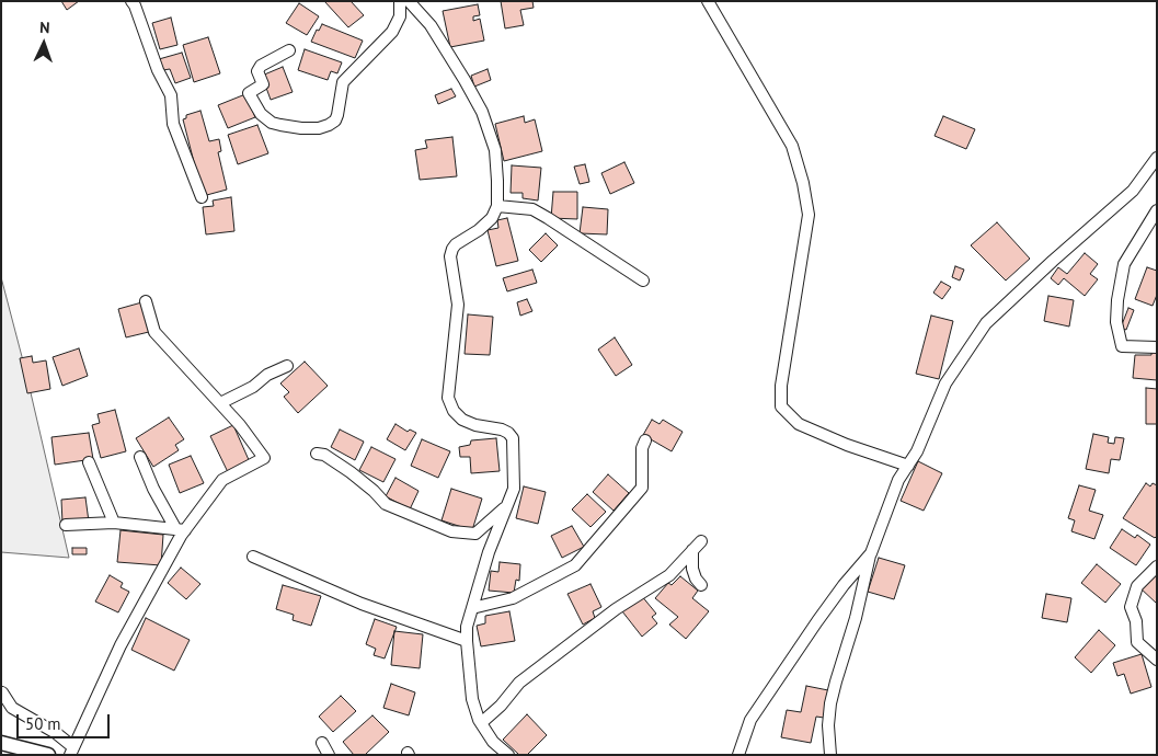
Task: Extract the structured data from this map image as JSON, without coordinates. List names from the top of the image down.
{
  "scale_bar": "50 m",
  "north": "top"
}
